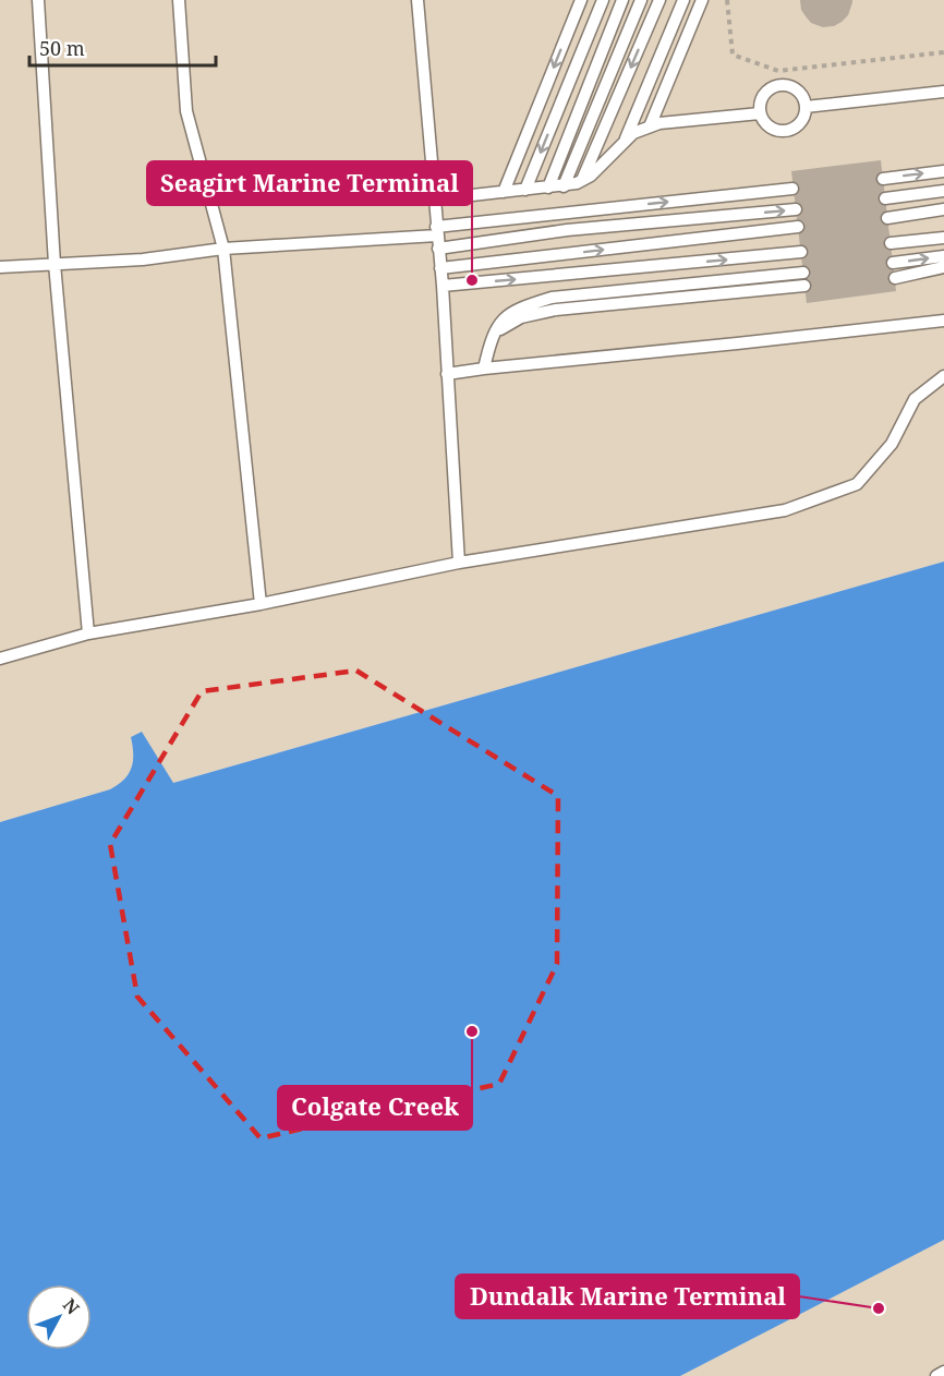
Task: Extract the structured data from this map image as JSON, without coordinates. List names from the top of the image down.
{
  "places": ["Seagirt Marine Terminal", "Colgate Creek", "Dundalk Marine Terminal"],
  "scale_bar": "50 m",
  "north": "top right"
}
